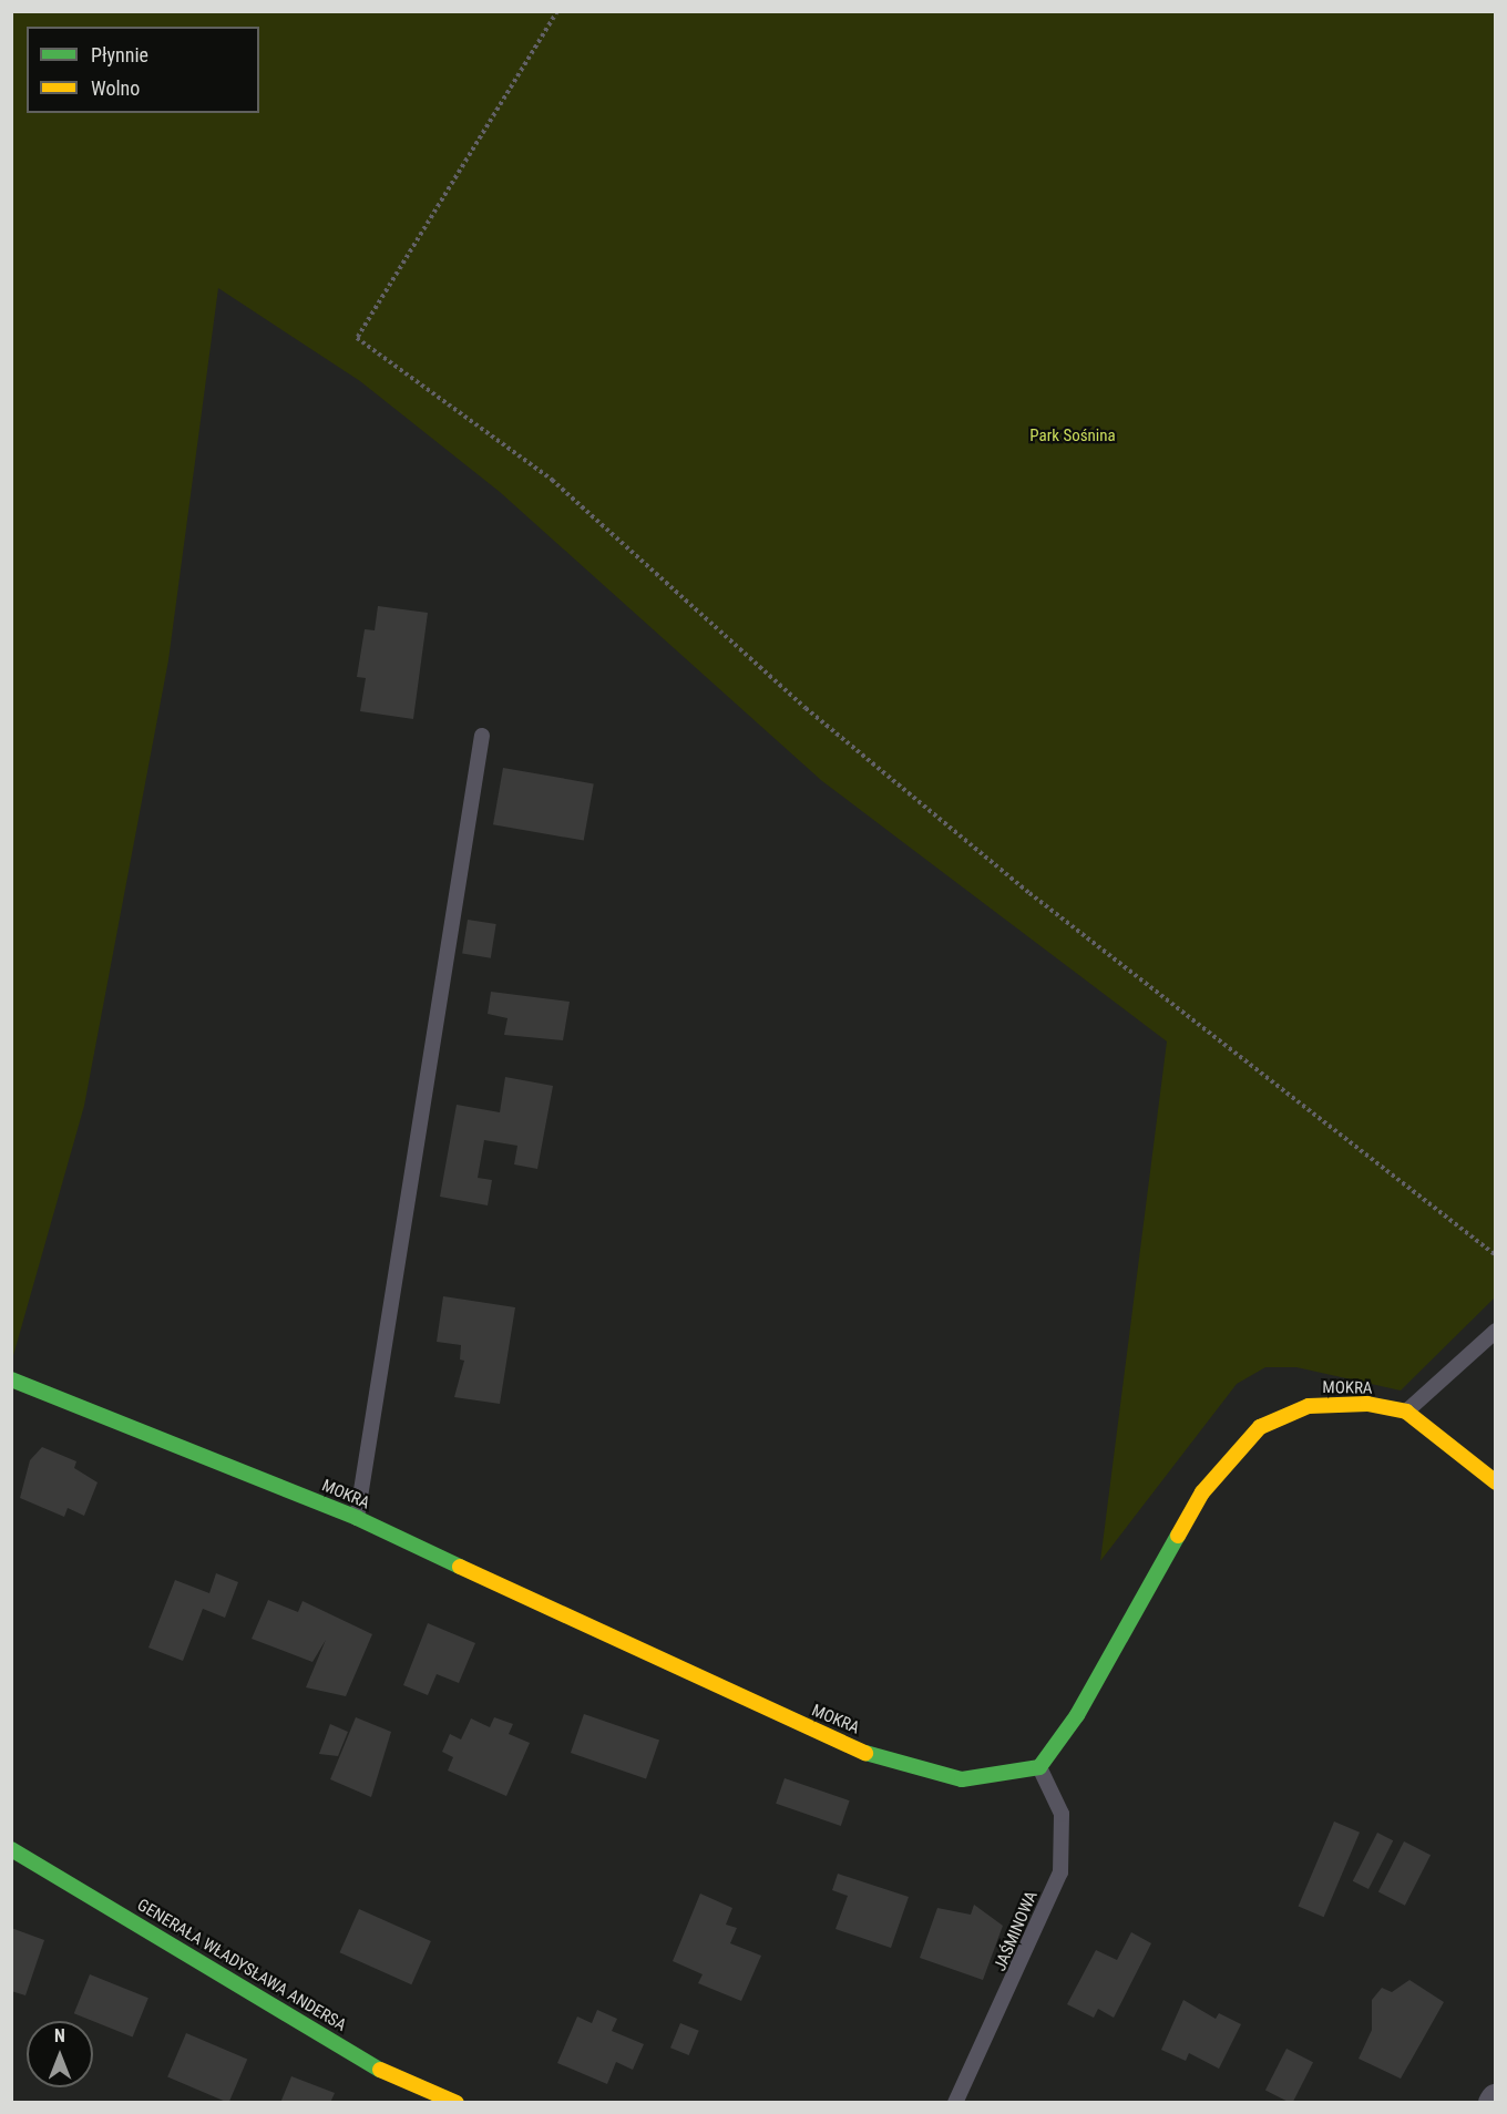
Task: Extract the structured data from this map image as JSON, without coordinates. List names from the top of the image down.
{
  "streets": {
    "street": ["MOKRA", "GENERAŁA WŁADYSŁAWA ANDERSA"],
    "lane": ["JAŚMINOWA"]
  },
  "crossings": [
    ["MOKRA", "JAŚMINOWA"]
  ],
  "parks": ["Park Sośnina"],
  "legend": ["Płynnie", "Wolno"],
  "north": "top"
}
